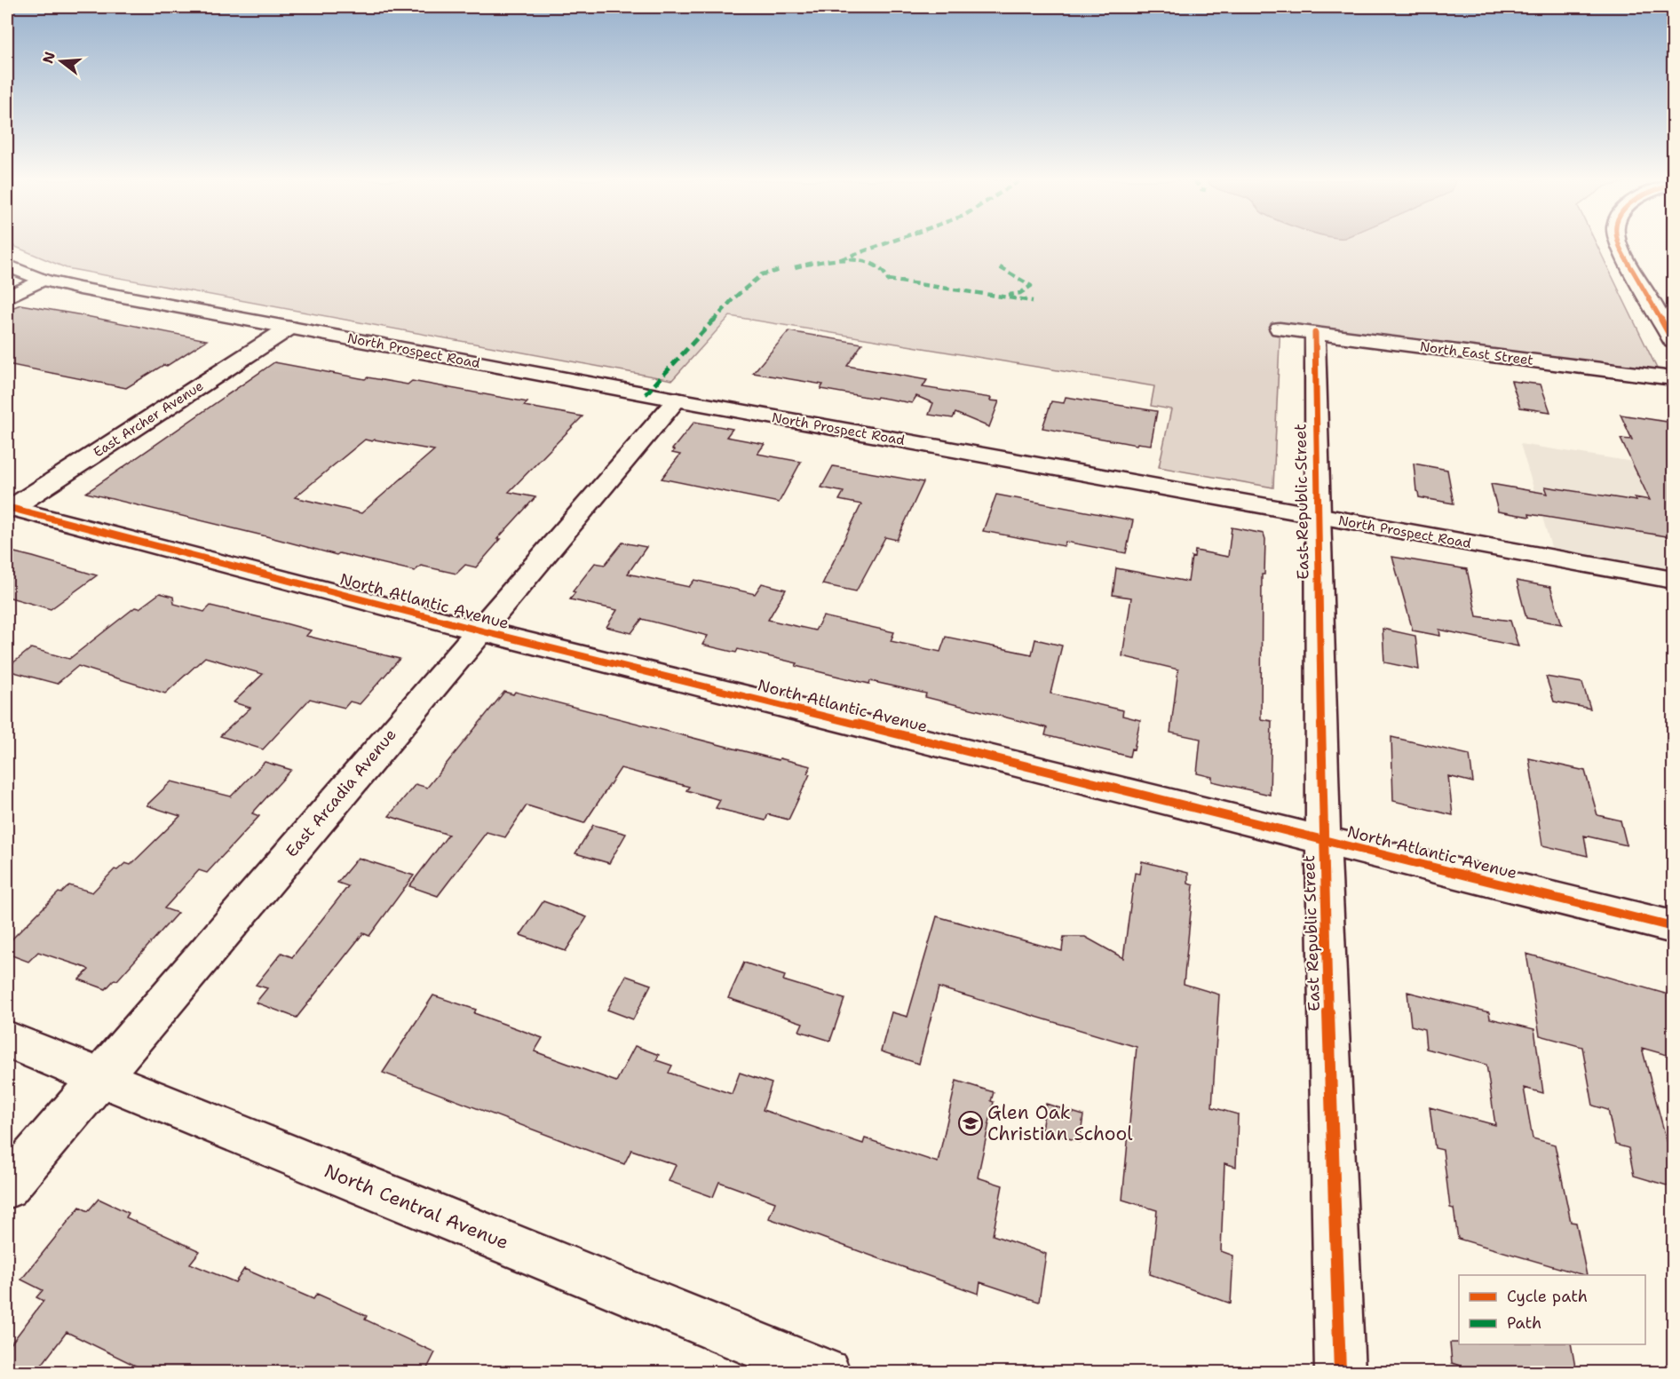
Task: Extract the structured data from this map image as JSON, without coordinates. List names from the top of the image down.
{
  "streets": {
    "street": [
      "North Prospect Road",
      "North East Street",
      "East Archer Avenue",
      "East Republic Street",
      "North Atlantic Avenue",
      "East Arcadia Avenue",
      "North Central Avenue"
    ]
  },
  "crossings": [
    ["North Prospect Road", "East Archer Avenue"],
    ["North Prospect Road", "East Republic Street"],
    ["North Prospect Road", "East Arcadia Avenue"],
    ["North East Street", "East Republic Street"],
    ["East Archer Avenue", "North Atlantic Avenue"],
    ["East Republic Street", "North Atlantic Avenue"],
    ["North Atlantic Avenue", "East Arcadia Avenue"],
    ["East Arcadia Avenue", "North Central Avenue"]
  ],
  "places": {
    "school or university": ["Glen Oak Christian School"]
  },
  "legend": ["Cycle path", "Path"],
  "north": "left"
}
